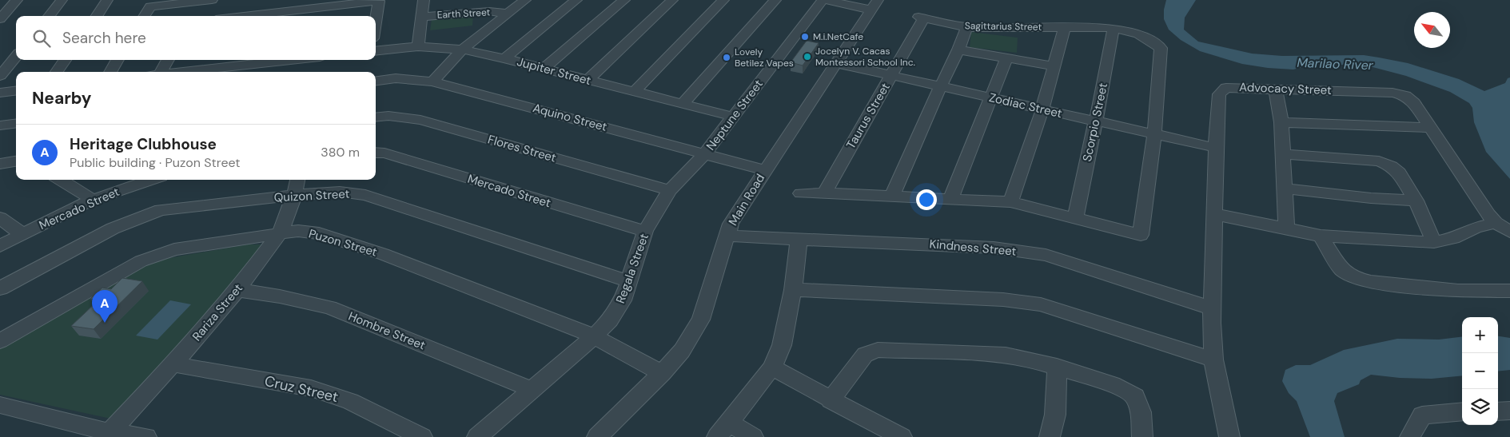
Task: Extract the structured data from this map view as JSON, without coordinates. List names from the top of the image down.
{
  "streets": {
    "street": [
      "Earth Street",
      "Sagittarius Street",
      "Jupiter Street",
      "Advocacy Street",
      "Zodiac Street",
      "Neptune Street",
      "Taurus Street",
      "Aquino Street",
      "Scorpio Street",
      "Flores Street",
      "Mercado Street",
      "Quizon Street",
      "Main Road",
      "Puzon Street",
      "Kindness Street",
      "Regala Street",
      "Rariza Street",
      "Hombre Street",
      "Cruz Street"
    ]
  },
  "crossings": [
    ["Sagittarius Street", "Zodiac Street"],
    ["Sagittarius Street", "Taurus Street"],
    ["Sagittarius Street", "Scorpio Street"],
    ["Jupiter Street", "Neptune Street"],
    ["Advocacy Street", "Zodiac Street"],
    ["Advocacy Street", "Kindness Street"],
    ["Zodiac Street", "Taurus Street"],
    ["Zodiac Street", "Scorpio Street"],
    ["Zodiac Street", "Main Road"],
    ["Neptune Street", "Aquino Street"],
    ["Neptune Street", "Regala Street"],
    ["Aquino Street", "Main Road"],
    ["Aquino Street", "Regala Street"],
    ["Flores Street", "Regala Street"],
    ["Mercado Street", "Regala Street"],
    ["Quizon Street", "Regala Street"],
    ["Quizon Street", "Rariza Street"],
    ["Main Road", "Puzon Street"],
    ["Main Road", "Kindness Street"],
    ["Puzon Street", "Regala Street"],
    ["Puzon Street", "Rariza Street"],
    ["Regala Street", "Hombre Street"],
    ["Rariza Street", "Hombre Street"],
    ["Rariza Street", "Cruz Street"]
  ],
  "water": ["Marilao River"],
  "places": ["M.i.NetCafe", "Jocelyn V. Cacas Montessori School Inc.", "Lovely Betilez Vapes"],
  "north": "top left",
  "page": {
    "search": "Search here",
    "heading": "Nearby",
    "list": [
      {
        "mark": "A",
        "name": "Heritage Clubhouse",
        "note": "Public building · Puzon Street",
        "value": "380 m"
      }
    ],
    "pins": "A",
    "map_buttons": ["+", "−"]
  }
}
